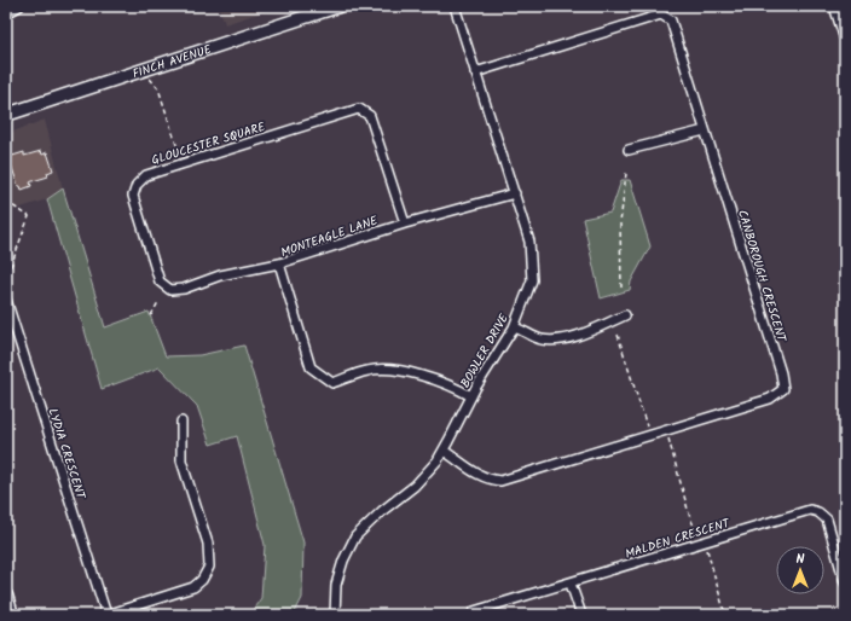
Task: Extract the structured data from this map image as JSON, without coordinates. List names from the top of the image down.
{
  "streets": {
    "main road": ["FINCH AVENUE"],
    "street": [
      "GLOUCESTER SQUARE",
      "MONTEAGLE LANE",
      "CANBOROUGH CRESCENT",
      "BOWLER DRIVE",
      "LYDIA CRESCENT",
      "MALDEN CRESCENT"
    ]
  },
  "crossings": [
    ["GLOUCESTER SQUARE", "MONTEAGLE LANE"],
    ["MONTEAGLE LANE", "BOWLER DRIVE"],
    ["CANBOROUGH CRESCENT", "BOWLER DRIVE"]
  ],
  "north": "top"
}
